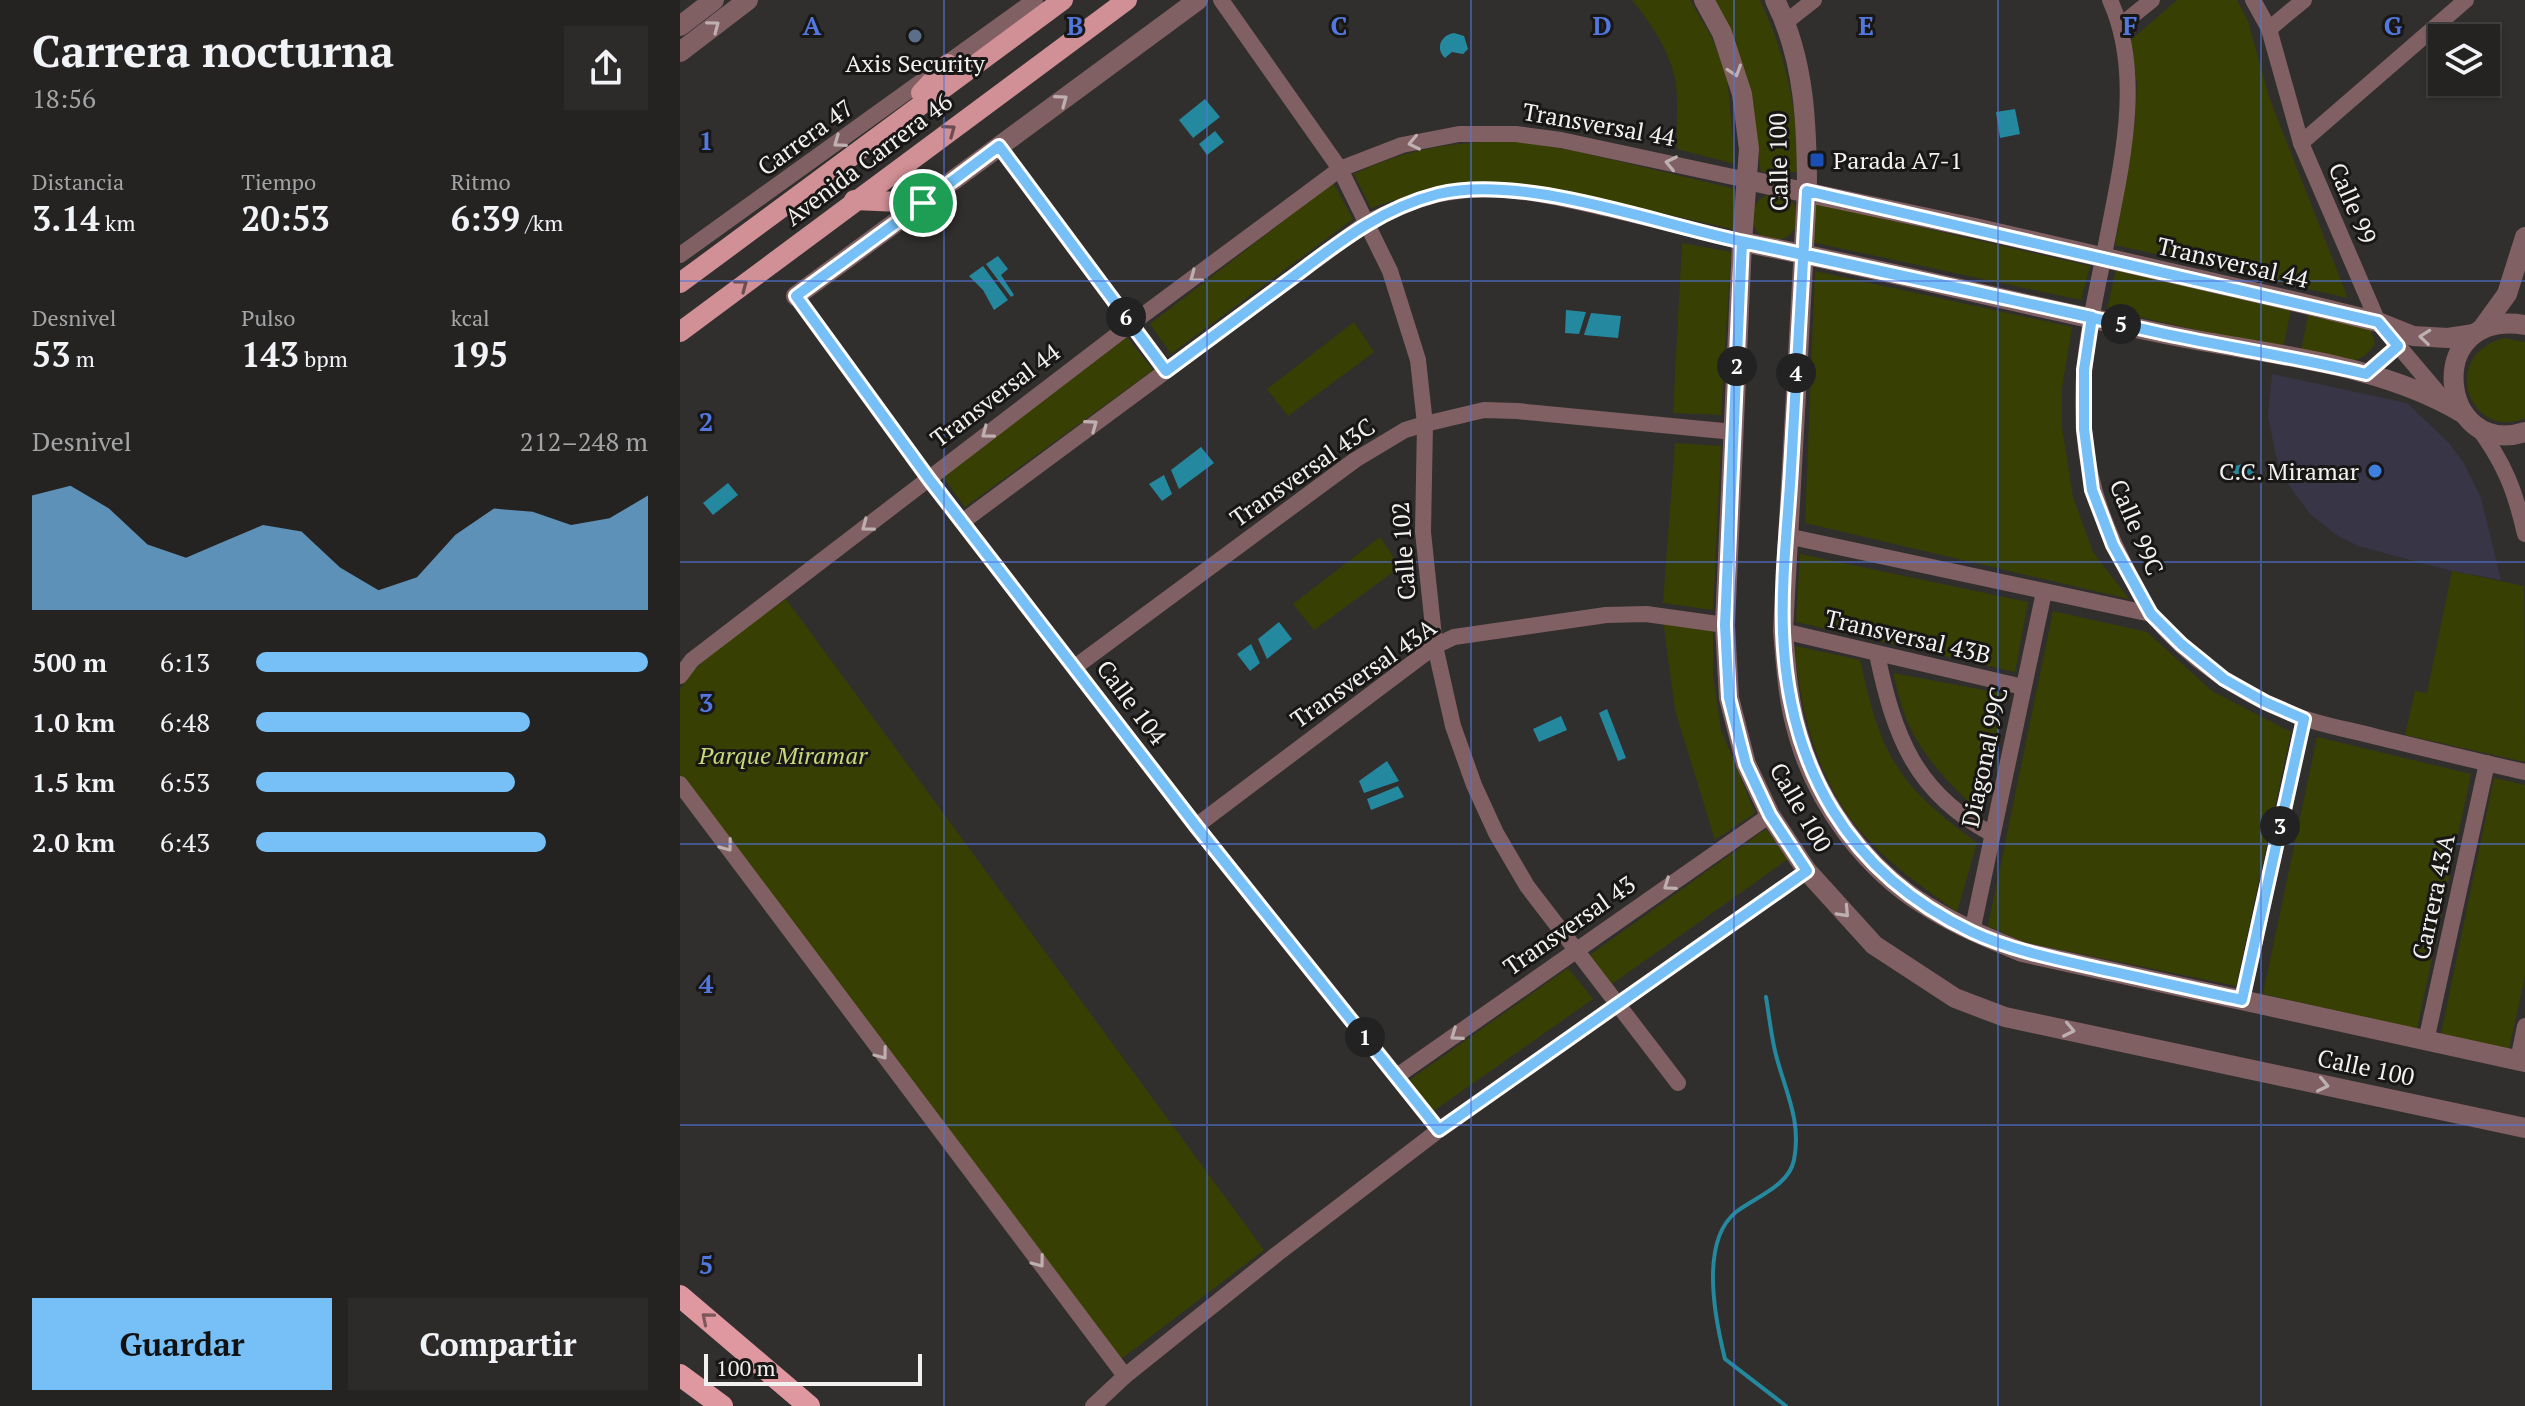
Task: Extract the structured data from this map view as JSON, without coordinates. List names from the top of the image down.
{
  "streets": {
    "main road": ["Avenida Carrera 46"],
    "street": [
      "Transversal 44",
      "Carrera 47",
      "Calle 100",
      "Calle 99",
      "Transversal 43C",
      "Calle 99C",
      "Calle 102",
      "Transversal 43B",
      "Transversal 43A",
      "Calle 104",
      "Diagonal 99C",
      "Carrera 43A",
      "Transversal 43"
    ]
  },
  "crossings": [
    ["Transversal 44", "Calle 100"],
    ["Transversal 44", "Calle 99"],
    ["Transversal 44", "Calle 99C"],
    ["Transversal 44", "Calle 102"],
    ["Transversal 44", "Calle 104"],
    ["Calle 100", "Transversal 43C"],
    ["Calle 100", "Transversal 43B"],
    ["Calle 100", "Transversal 43A"],
    ["Calle 100", "Diagonal 99C"],
    ["Calle 100", "Carrera 43A"],
    ["Calle 100", "Transversal 43"],
    ["Transversal 43C", "Calle 102"],
    ["Transversal 43C", "Calle 104"],
    ["Calle 99C", "Carrera 43A"],
    ["Calle 102", "Transversal 43A"],
    ["Calle 102", "Transversal 43"],
    ["Transversal 43B", "Diagonal 99C"],
    ["Transversal 43A", "Calle 104"],
    ["Calle 104", "Transversal 43"]
  ],
  "parks": ["Parque Miramar"],
  "places": {
    "other": ["Axis Security", "C.C. Miramar"],
    "transit": ["Parada A7-1"]
  },
  "scale_bar": "100 m",
  "page": {
    "heading": ["Carrera nocturna", "18:56"],
    "stats": [
      ["Distancia", "3.14 km"],
      ["Tiempo", "20:53"],
      ["Ritmo", "6:39 /km"],
      ["Desnivel", "53 m"],
      ["Pulso", "143 bpm"],
      ["kcal", "195"]
    ],
    "pins": [
      "6",
      "5",
      "2",
      "4",
      "3",
      "1"
    ],
    "chart": ["Desnivel", "212–248 m"],
    "list": [
      {
        "name": "500 m",
        "note": "6:13"
      },
      {
        "name": "1.0 km",
        "note": "6:48"
      },
      {
        "name": "1.5 km",
        "note": "6:53"
      },
      {
        "name": "2.0 km",
        "note": "6:43"
      }
    ],
    "buttons": ["Guardar", "Compartir"],
    "scale": "100 m"
  },
  "grid": {
    "columns": [
      "A",
      "B",
      "C",
      "D",
      "E",
      "F",
      "G"
    ],
    "rows": [
      "1",
      "2",
      "3",
      "4",
      "5"
    ]
  }
}
